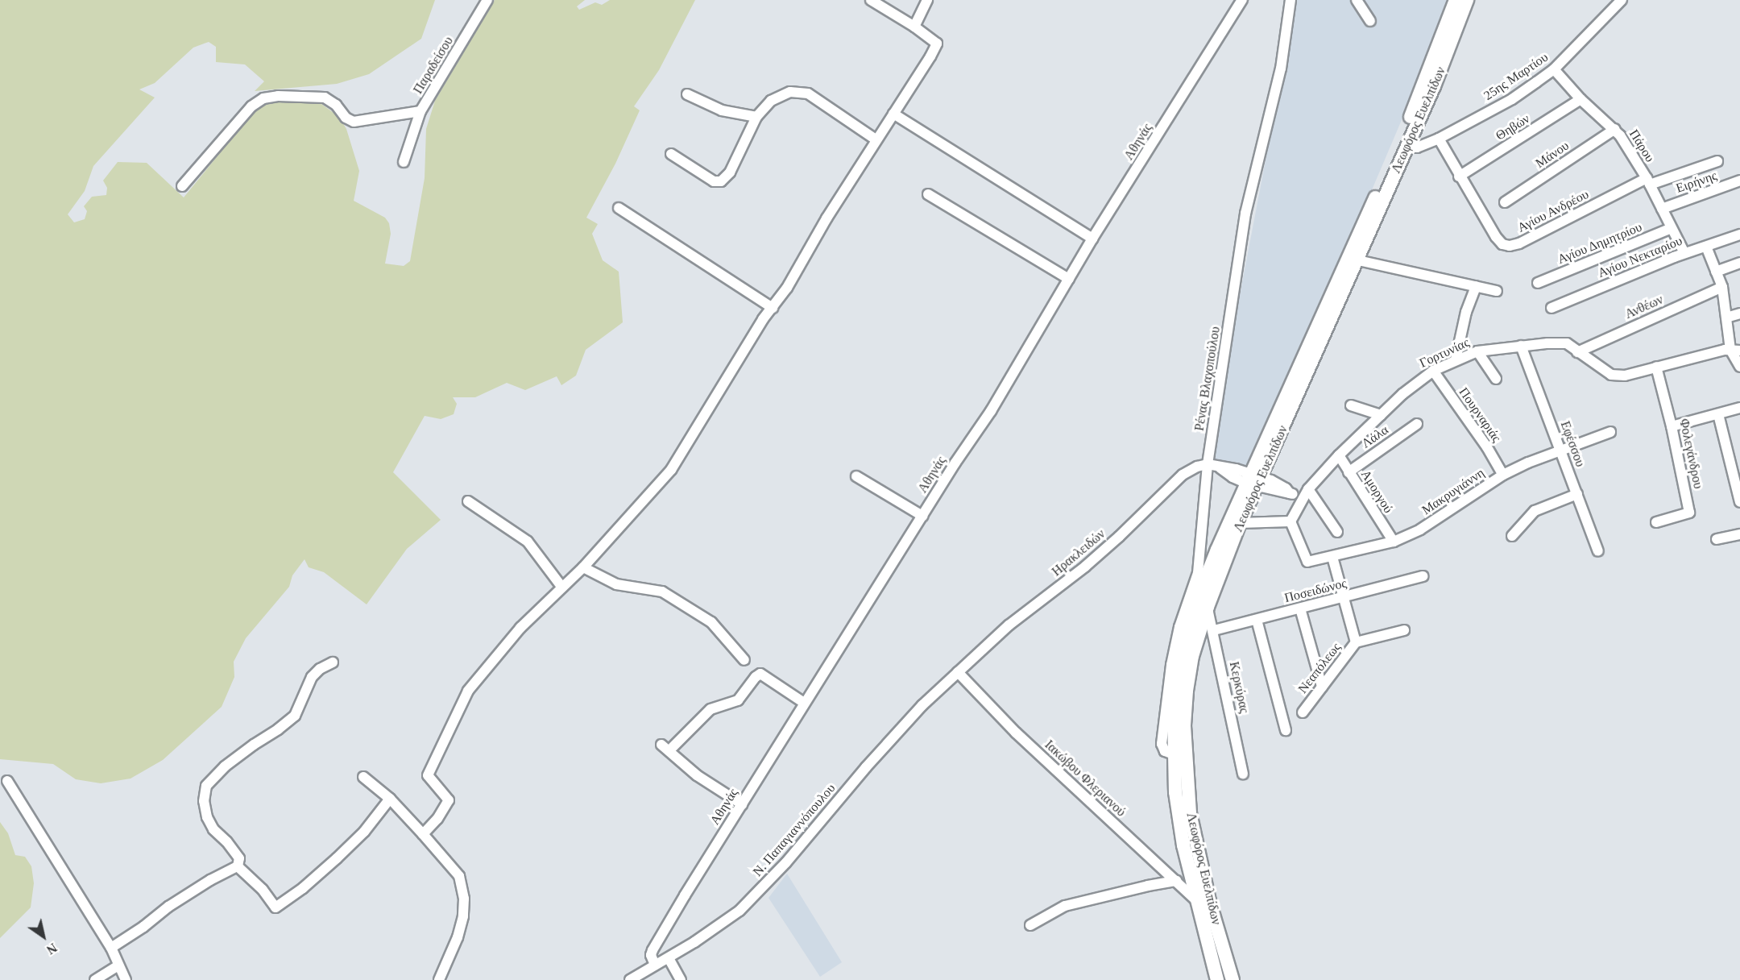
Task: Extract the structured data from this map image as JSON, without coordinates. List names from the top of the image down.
{
  "streets": {
    "main road": ["Λεωφόρος Ευελπίδων"],
    "street": [
      "Παραδείσου",
      "25ης Μαρτίου",
      "Θηβών",
      "Αθηνάς",
      "Πάρου",
      "Μάνου",
      "Ειρήνης",
      "Αγίου Ανδρέου",
      "Αγίου Δημητρίου",
      "Αγίου Νεκταρίου",
      "Ανθέων",
      "Γορτυνίας",
      "Ρένας Βλαχοπούλου",
      "Πουρναριάς",
      "Λάλα",
      "Εφέσσου",
      "Φολεγάνδρου",
      "Αμοργού",
      "Μακρυγιάννη",
      "Ηρακλειδών",
      "Ποσειδώνος",
      "Νεαπόλεως",
      "Κερκύρας",
      "Ιακώβου Φλεριανού",
      "Ν. Παπαγιαννόπουλου"
    ]
  },
  "crossings": [
    ["25ης Μαρτίου", "Λεωφόρος Ευελπίδων"],
    ["25ης Μαρτίου", "Πάρου"],
    ["25ης Μαρτίου", "Αγίου Ανδρέου"],
    ["Λεωφόρος Ευελπίδων", "Ρένας Βλαχοπούλου"],
    ["Λεωφόρος Ευελπίδων", "Κερκύρας"],
    ["Λεωφόρος Ευελπίδων", "Ιακώβου Φλεριανού"],
    ["Θηβών", "Πάρου"],
    ["Θηβών", "Αγίου Ανδρέου"],
    ["Αθηνάς", "Ν. Παπαγιαννόπουλου"],
    ["Πάρου", "Μάνου"],
    ["Πάρου", "Ειρήνης"],
    ["Πάρου", "Αγίου Ανδρέου"],
    ["Πάρου", "Αγίου Δημητρίου"],
    ["Πάρου", "Αγίου Νεκταρίου"],
    ["Ανθέων", "Γορτυνίας"],
    ["Γορτυνίας", "Πουρναριάς"],
    ["Γορτυνίας", "Εφέσσου"],
    ["Γορτυνίας", "Φολεγάνδρου"],
    ["Γορτυνίας", "Αμοργού"],
    ["Γορτυνίας", "Μακρυγιάννη"],
    ["Ρένας Βλαχοπούλου", "Ηρακλειδών"],
    ["Πουρναριάς", "Μακρυγιάννη"],
    ["Λάλα", "Αμοργού"],
    ["Εφέσσου", "Μακρυγιάννη"],
    ["Αμοργού", "Μακρυγιάννη"],
    ["Μακρυγιάννη", "Νεαπόλεως"],
    ["Ηρακλειδών", "Ιακώβου Φλεριανού"],
    ["Ηρακλειδών", "Ν. Παπαγιαννόπουλου"],
    ["Ποσειδώνος", "Νεαπόλεως"],
    ["Ποσειδώνος", "Κερκύρας"],
    ["Ιακώβου Φλεριανού", "Ν. Παπαγιαννόπουλου"]
  ],
  "north": "bottom right"
}
